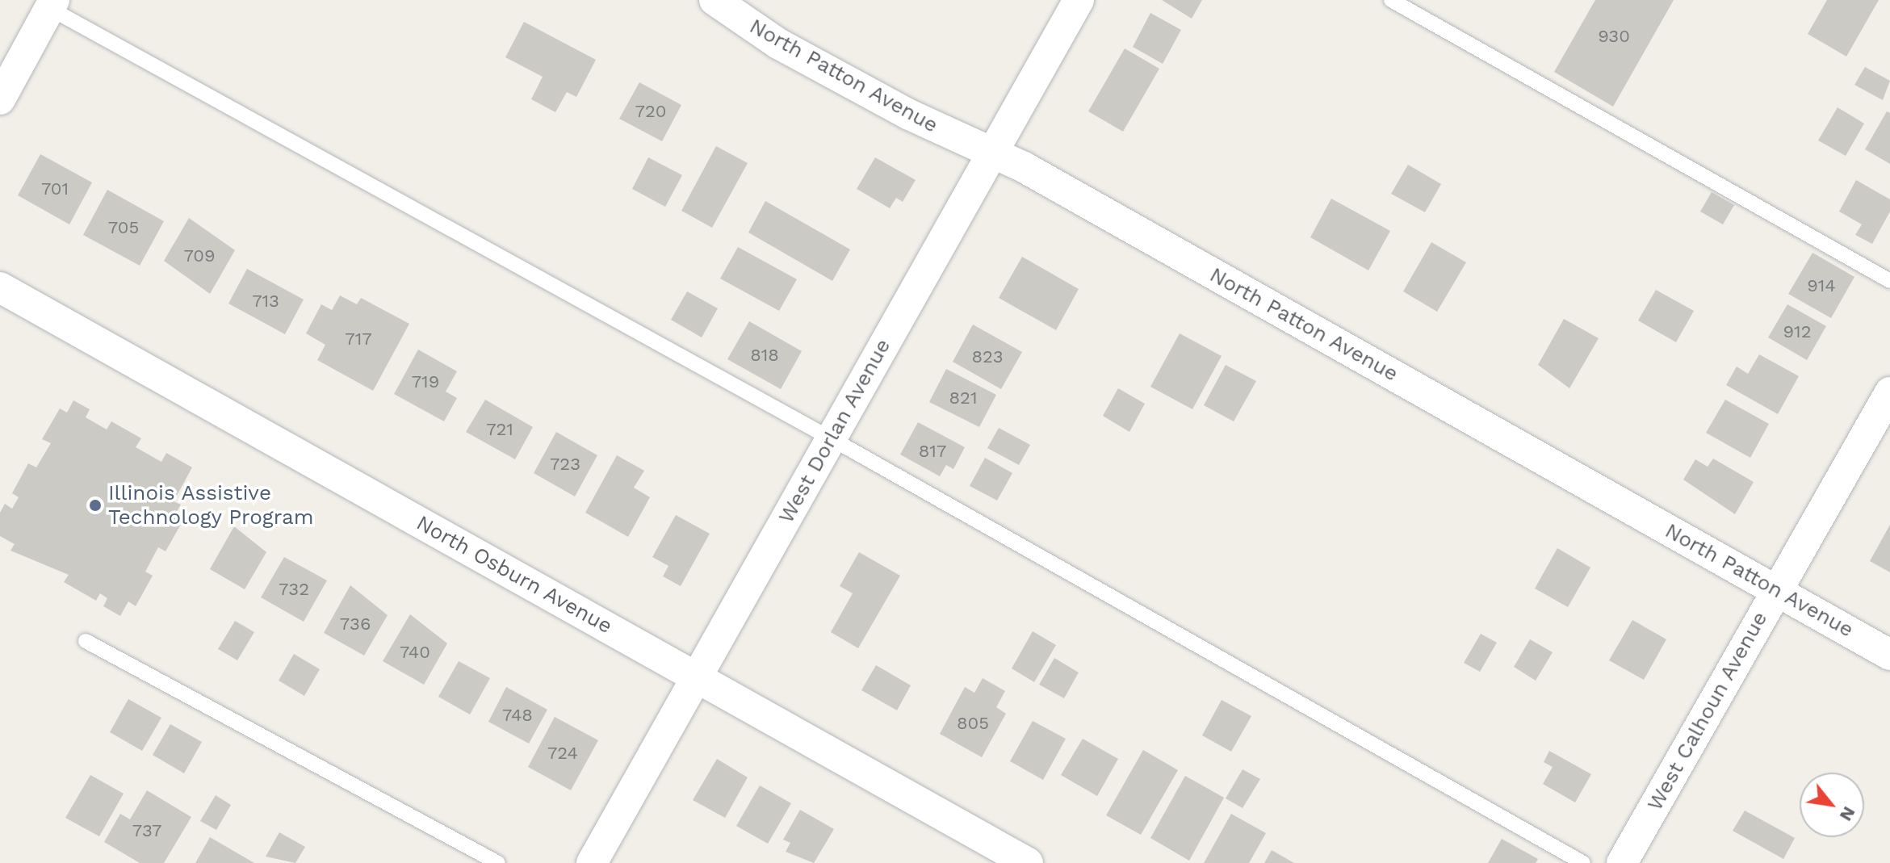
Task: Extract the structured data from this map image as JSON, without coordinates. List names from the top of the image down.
{
  "streets": {
    "street": [
      "North Patton Avenue",
      "West Dorlan Avenue",
      "North Osburn Avenue",
      "West Calhoun Avenue"
    ]
  },
  "crossings": [
    ["North Patton Avenue", "West Dorlan Avenue"],
    ["North Patton Avenue", "West Calhoun Avenue"],
    ["West Dorlan Avenue", "North Osburn Avenue"]
  ],
  "places": ["Illinois Assistive Technology Program"],
  "house_numbers": [
    "930",
    "720",
    "701",
    "705",
    "709",
    "914",
    "713",
    "912",
    "717",
    "818",
    "823",
    "719",
    "821",
    "721",
    "817",
    "723",
    "732",
    "736",
    "740",
    "748",
    "805",
    "724",
    "737"
  ],
  "north": "bottom right"
}
